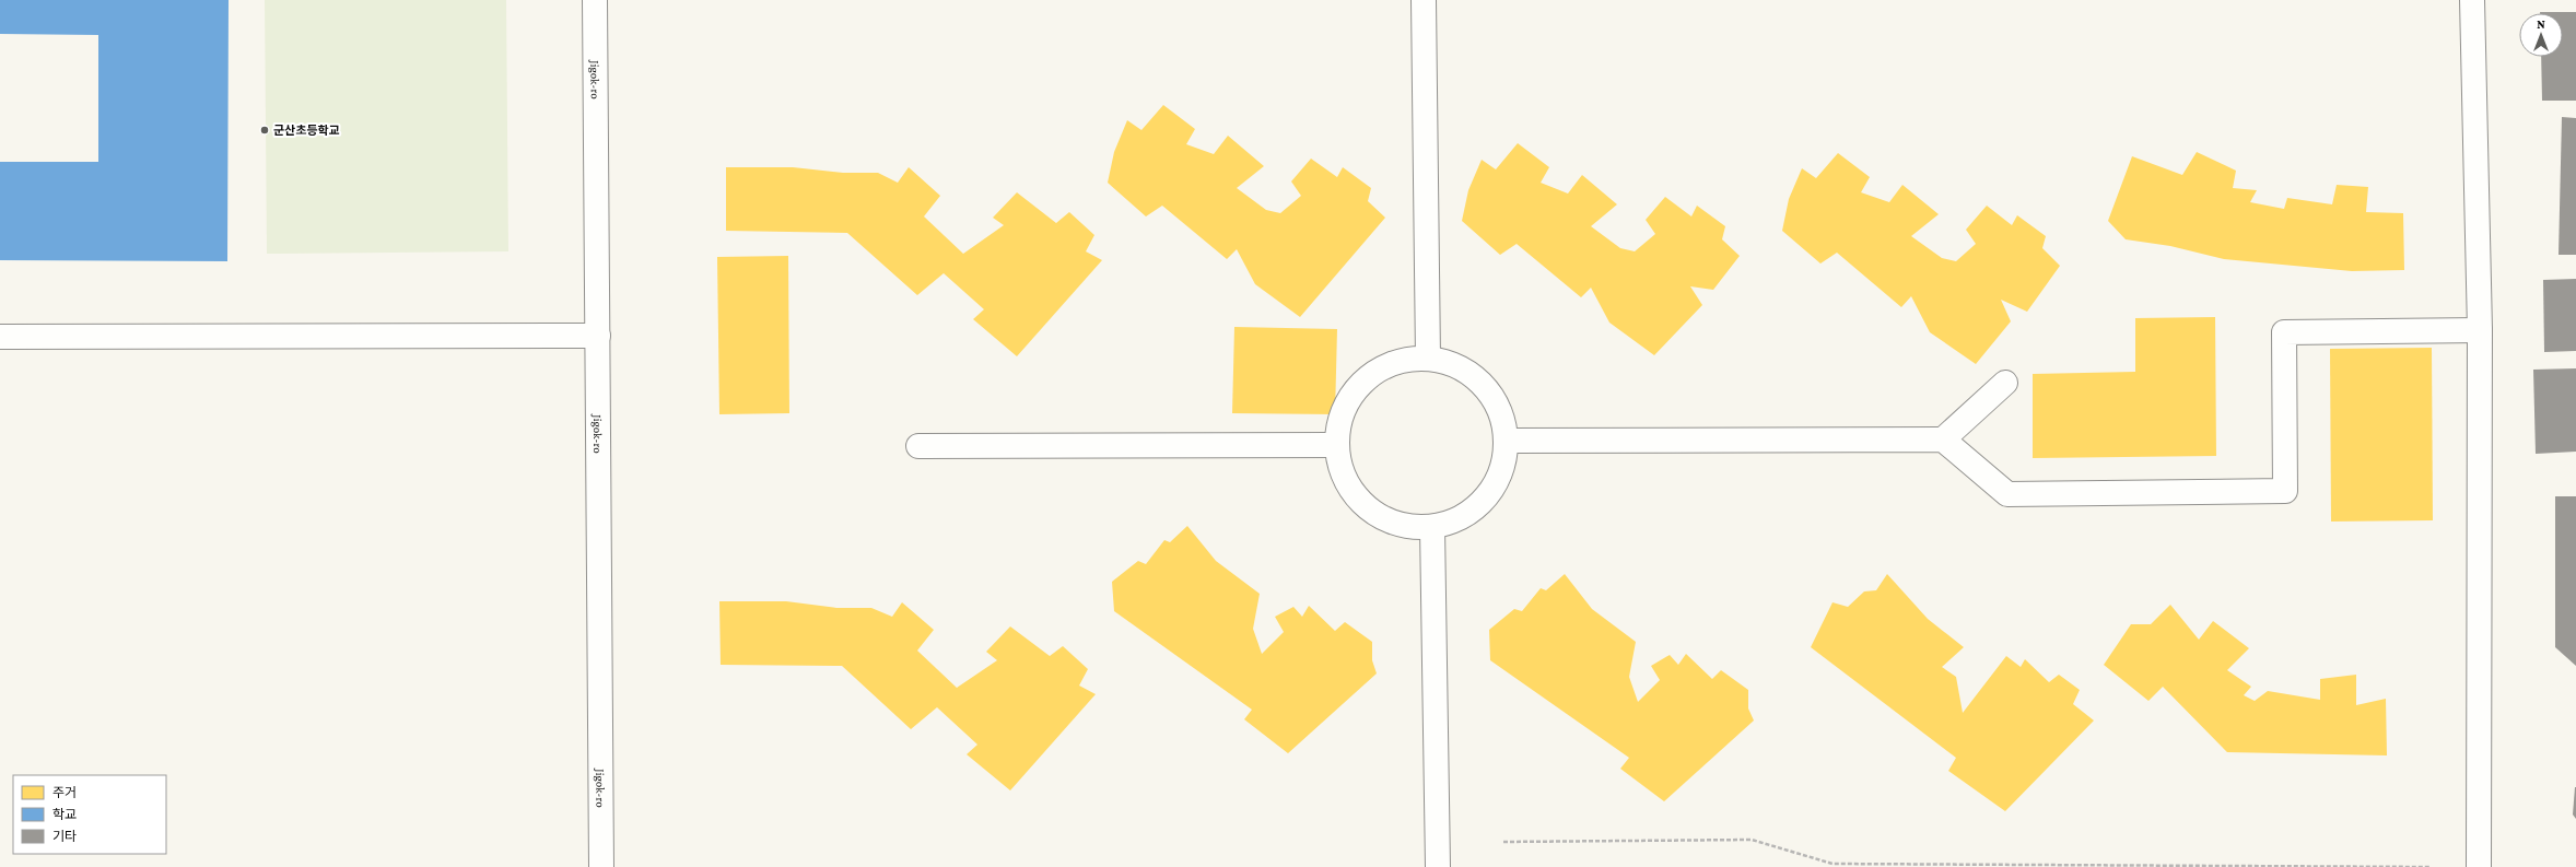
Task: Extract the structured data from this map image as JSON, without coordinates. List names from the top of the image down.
{
  "streets": {
    "street": ["Jigok-ro"]
  },
  "places": ["군산초등학교"],
  "legend": ["주거", "학교", "기타"],
  "north": "top"
}
